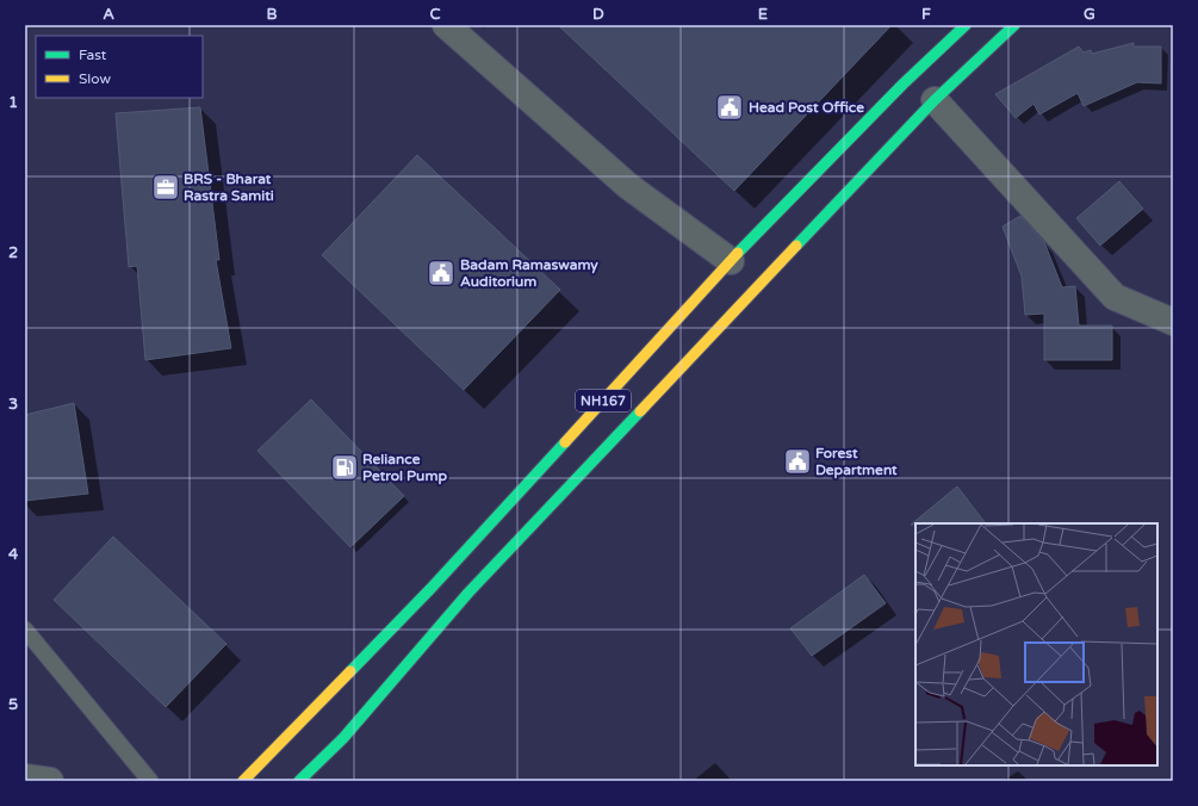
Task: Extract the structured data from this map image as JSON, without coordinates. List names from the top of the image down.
{
  "streets": {
    "highway": ["NH167"]
  },
  "places": {
    "public building": ["Head Post Office", "Badam Ramaswamy Auditorium", "Forest Department"],
    "office": ["BRS - Bharat Rastra Samiti"],
    "fuel station": ["Reliance Petrol Pump"]
  },
  "legend": ["Fast", "Slow"],
  "grid": {
    "columns": [
      "A",
      "B",
      "C",
      "D",
      "E",
      "F",
      "G"
    ],
    "rows": [
      "1",
      "2",
      "3",
      "4",
      "5"
    ]
  }
}
